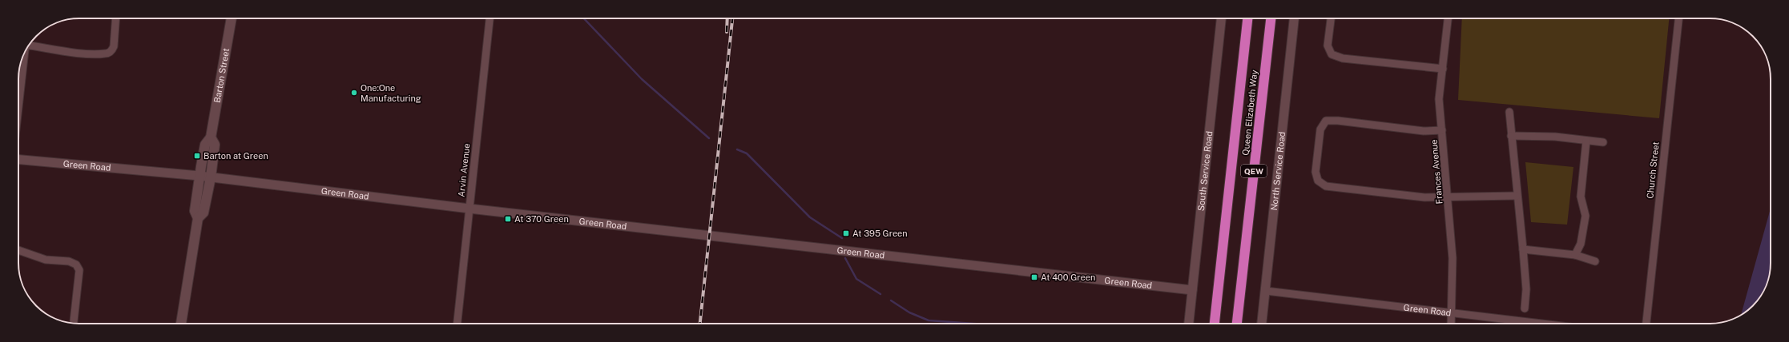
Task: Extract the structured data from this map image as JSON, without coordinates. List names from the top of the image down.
{
  "streets": {
    "highway": ["Queen Elizabeth Way", "QEW"],
    "main road": ["Barton Street"],
    "street": [
      "Green Road",
      "Arvin Avenue",
      "Church Street",
      "South Service Road",
      "North Service Road",
      "Frances Avenue"
    ]
  },
  "crossings": [
    ["Barton Street", "Green Road"],
    ["Green Road", "Arvin Avenue"],
    ["Green Road", "South Service Road"],
    ["Green Road", "North Service Road"],
    ["Green Road", "Frances Avenue"]
  ],
  "places": {
    "other": ["One:One Manufacturing"],
    "transit": [
      "Barton at Green",
      "At 370 Green",
      "At 395 Green",
      "At 400 Green"
    ]
  }
}
